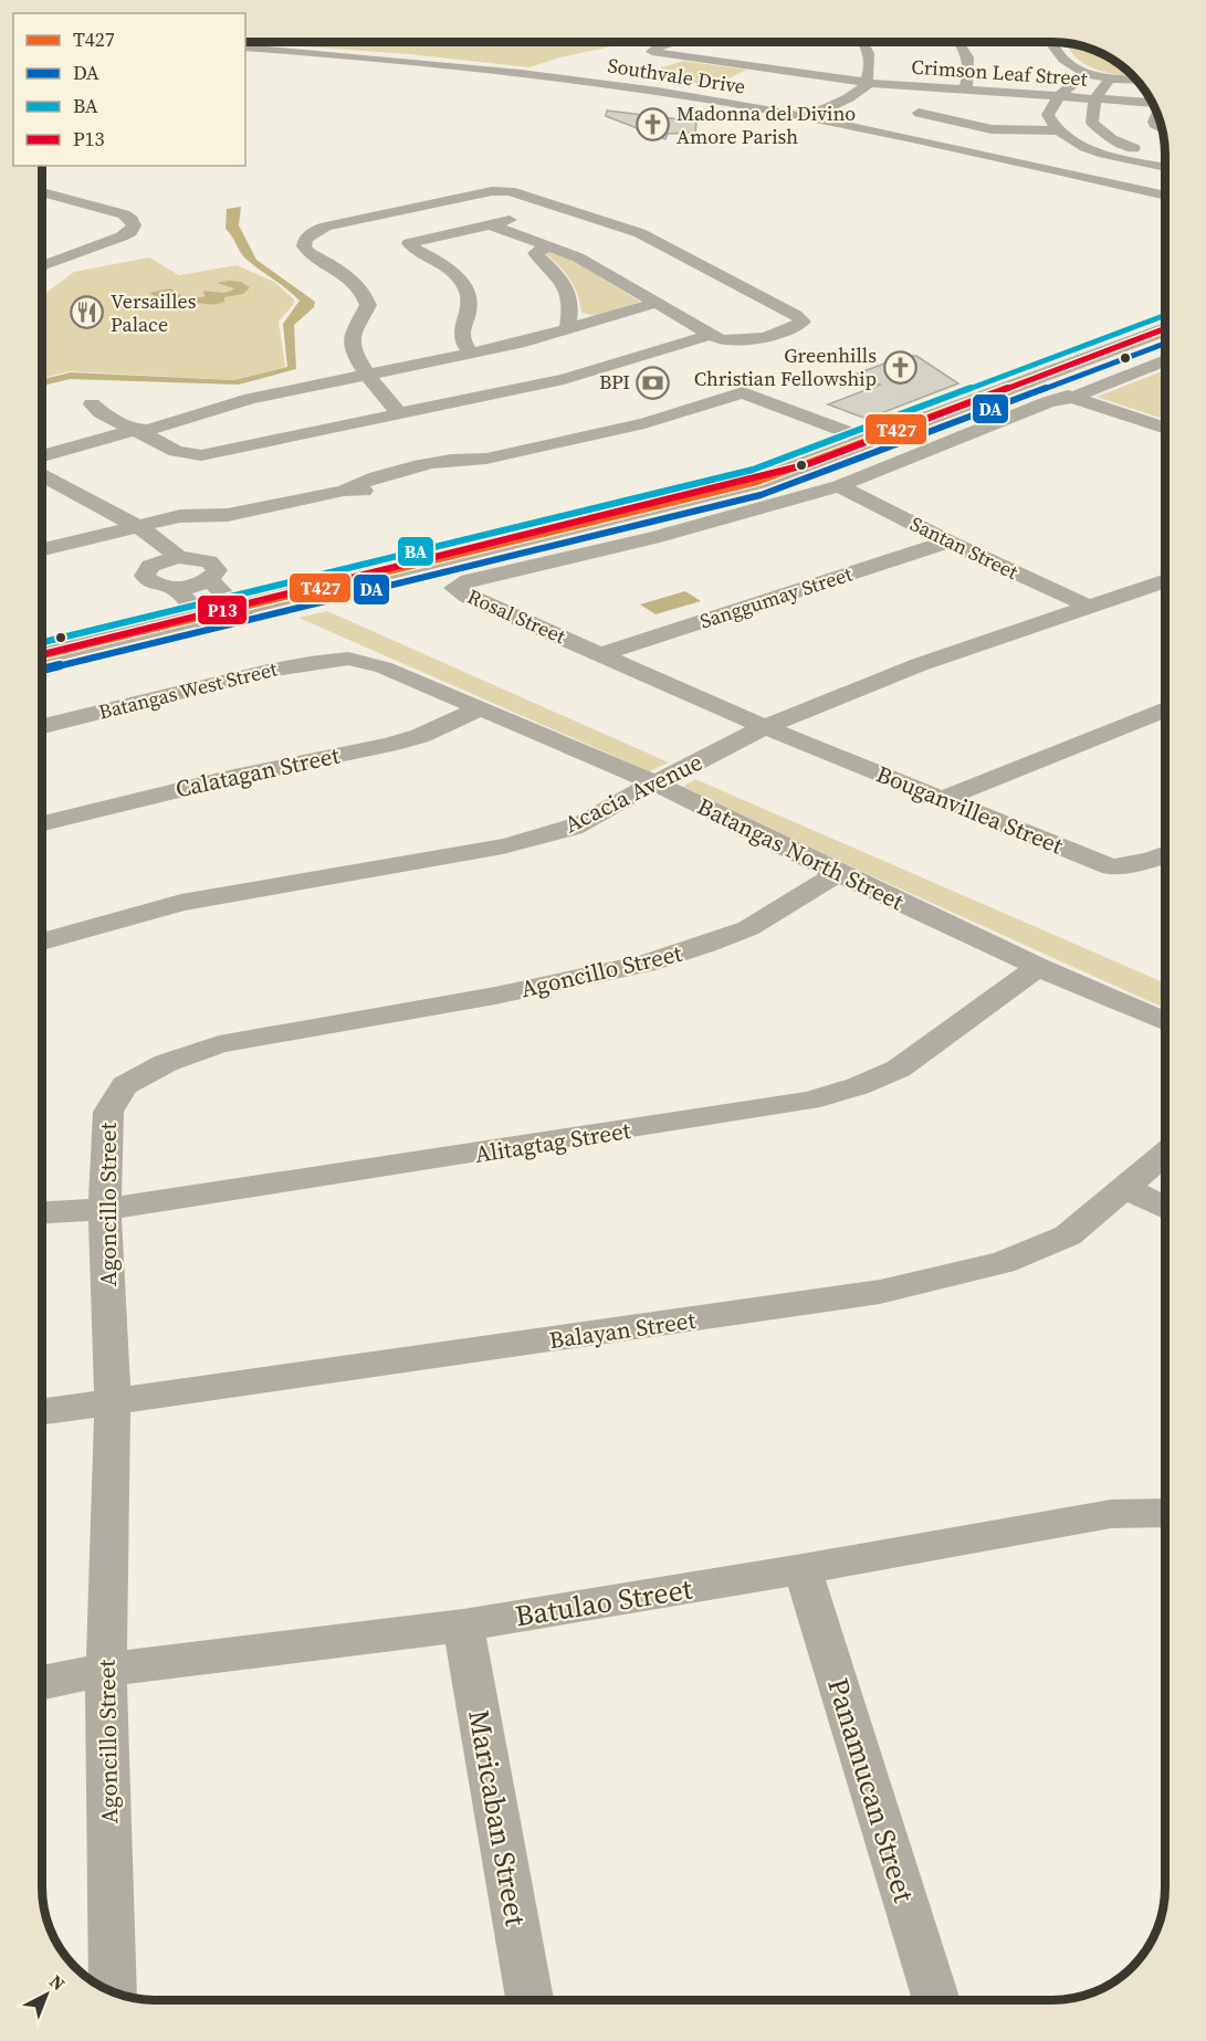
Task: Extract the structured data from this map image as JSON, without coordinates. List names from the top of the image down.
{
  "streets": {
    "street": [
      "Crimson Leaf Street",
      "Southvale Drive",
      "Santan Street",
      "Sanggumay Street",
      "Rosal Street",
      "Batangas West Street",
      "Calatagan Street",
      "Acacia Avenue",
      "Bouganvillea Street",
      "Batangas North Street",
      "Agoncillo Street",
      "Alitagtag Street",
      "Balayan Street",
      "Batulao Street",
      "Panamucan Street",
      "Maricaban Street"
    ]
  },
  "crossings": [
    ["Santan Street", "Sanggumay Street"],
    ["Santan Street", "Rosal Street"],
    ["Santan Street", "Acacia Avenue"],
    ["Sanggumay Street", "Rosal Street"],
    ["Rosal Street", "Acacia Avenue"],
    ["Rosal Street", "Bouganvillea Street"],
    ["Batangas West Street", "Batangas North Street"],
    ["Calatagan Street", "Batangas North Street"],
    ["Acacia Avenue", "Bouganvillea Street"],
    ["Acacia Avenue", "Batangas North Street"],
    ["Batangas North Street", "Agoncillo Street"],
    ["Batangas North Street", "Alitagtag Street"],
    ["Agoncillo Street", "Alitagtag Street"],
    ["Agoncillo Street", "Balayan Street"],
    ["Agoncillo Street", "Batulao Street"],
    ["Batulao Street", "Panamucan Street"],
    ["Batulao Street", "Maricaban Street"]
  ],
  "places": {
    "church": ["Madonna del Divino Amore Parish", "Greenhills Christian Fellowship"],
    "restaurant": ["Versailles Palace"],
    "bank": ["BPI"]
  },
  "lines": [
    "transit line BA",
    "transit line P13",
    "transit line T427",
    "transit line DA"
  ],
  "legend": [
    "T427",
    "DA",
    "BA",
    "P13"
  ],
  "north": "top right"
}
